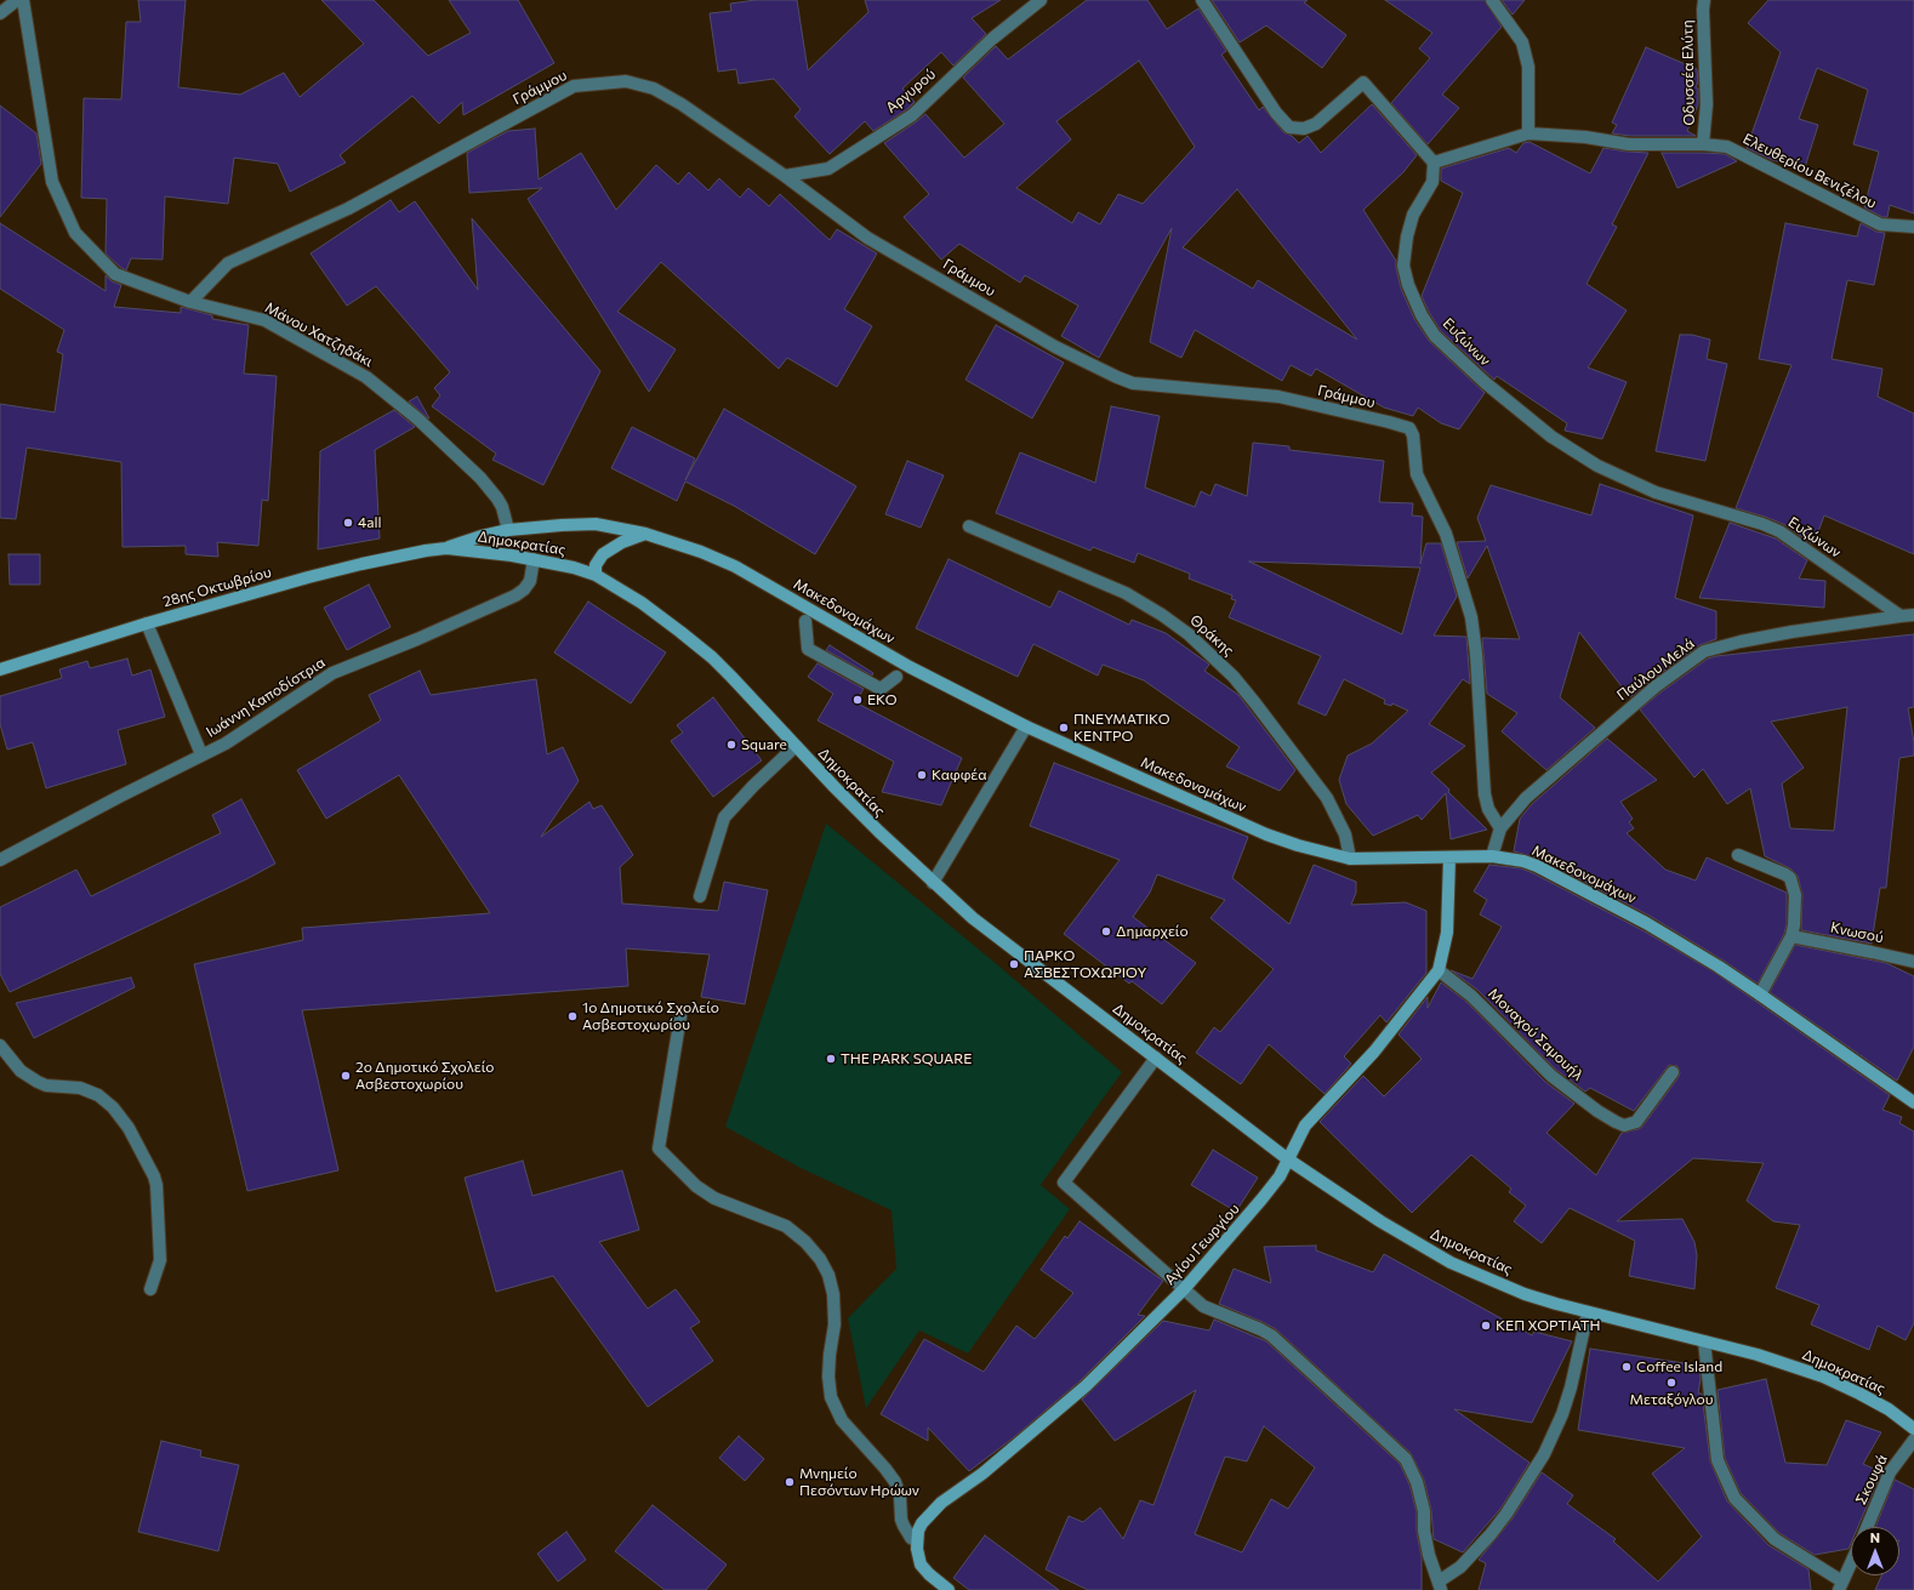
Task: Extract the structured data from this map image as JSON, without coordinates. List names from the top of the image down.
{
  "streets": {
    "main road": [
      "Δημοκρατίας",
      "28ης Οκτωβρίου",
      "Μακεδονομάχων",
      "Αγίου Γεωργίου"
    ],
    "street": [
      "Οδυσσέα Ελύτη",
      "Γράμμου",
      "Αργυρού",
      "Ελευθερίου Βενιζέλου",
      "Μάνου Χατζηδάκι",
      "Ευζώνων",
      "Θράκης",
      "Παύλου Μελά",
      "Ιωάννη Καποδίστρια",
      "Κνωσού",
      "Μοναχού Σαμουήλ",
      "Σκουφά"
    ]
  },
  "crossings": [
    ["Οδυσσέα Ελύτη", "Ελευθερίου Βενιζέλου"],
    ["Γράμμου", "Αργυρού"],
    ["Γράμμου", "Μάνου Χατζηδάκι"],
    ["Γράμμου", "Παύλου Μελά"],
    ["Ελευθερίου Βενιζέλου", "Ευζώνων"],
    ["Μάνου Χατζηδάκι", "Μακεδονομάχων"],
    ["Ευζώνων", "Παύλου Μελά"],
    ["Δημοκρατίας", "28ης Οκτωβρίου"],
    ["Δημοκρατίας", "Μακεδονομάχων"],
    ["Δημοκρατίας", "Ιωάννη Καποδίστρια"],
    ["Δημοκρατίας", "Αγίου Γεωργίου"],
    ["28ης Οκτωβρίου", "Μακεδονομάχων"],
    ["Μακεδονομάχων", "Θράκης"],
    ["Μακεδονομάχων", "Παύλου Μελά"],
    ["Μακεδονομάχων", "Αγίου Γεωργίου"],
    ["Μοναχού Σαμουήλ", "Αγίου Γεωργίου"]
  ],
  "places": [
    "4all",
    "EKO",
    "ΠΝΕΥΜΑΤΙΚΟ ΚΕΝΤΡΟ",
    "Square",
    "Καφφέα",
    "Δημαρχείο",
    "ΠΑΡΚΟ ΑΣΒΕΣΤΟΧΩΡΙΟΥ",
    "1ο Δημοτικό Σχολείο Ασβεστοχωρίου",
    "THE PARK SQUARE",
    "2ο Δημοτικό Σχολείο Ασβεστοχωρίου",
    "ΚΕΠ ΧΟΡΤΙΑΤΗ",
    "Coffee Island",
    "Μεταξόγλου",
    "Μνημείο Πεσόντων Ηρώων"
  ],
  "north": "top"
}
